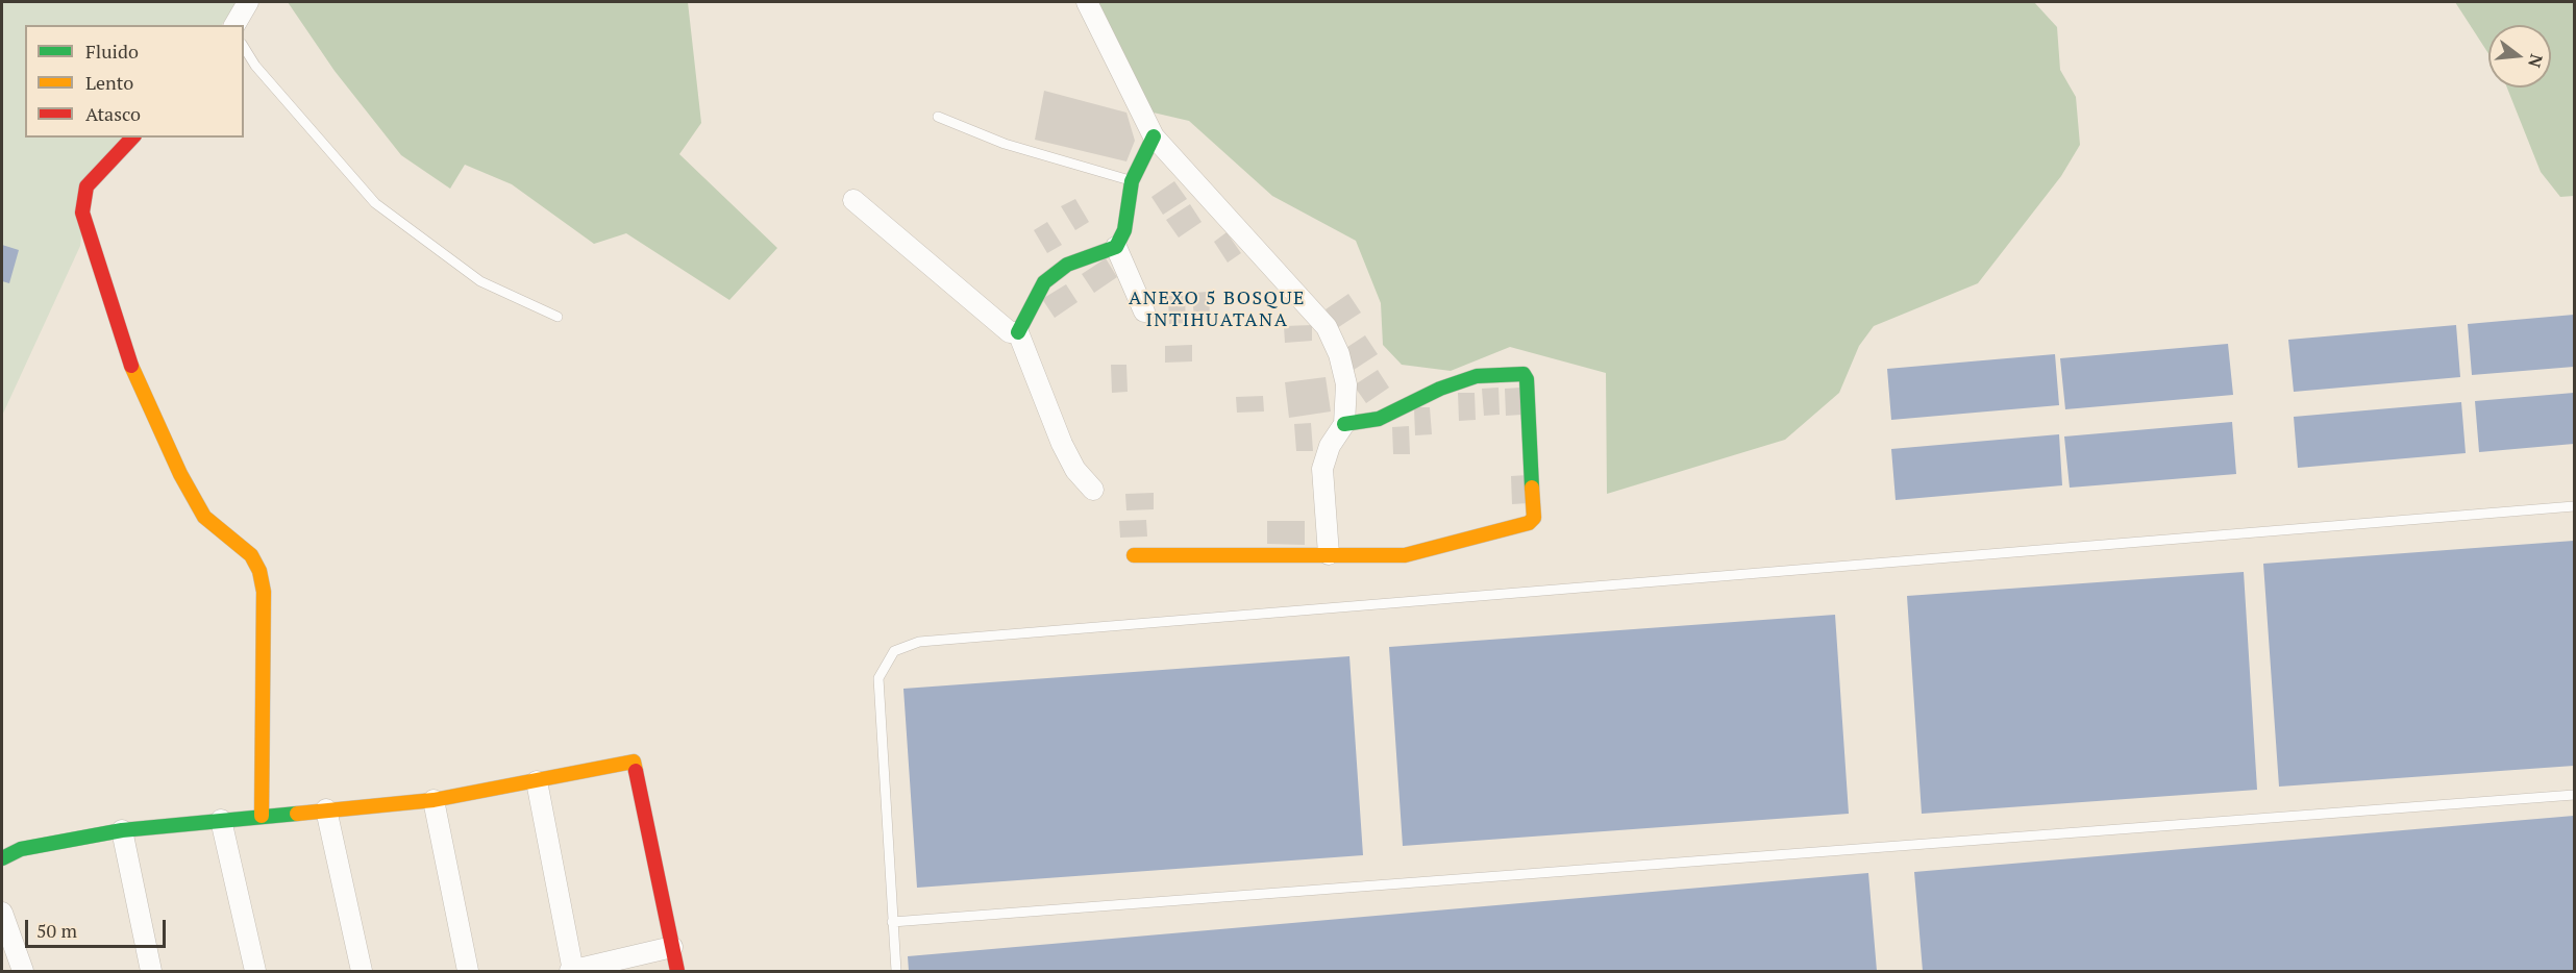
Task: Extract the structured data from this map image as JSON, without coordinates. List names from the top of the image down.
{
  "districts": ["ANEXO 5 BOSQUE INTIHUATANA"],
  "legend": ["Fluido", "Lento", "Atasco"],
  "scale_bar": "50 m",
  "north": "right"
}
